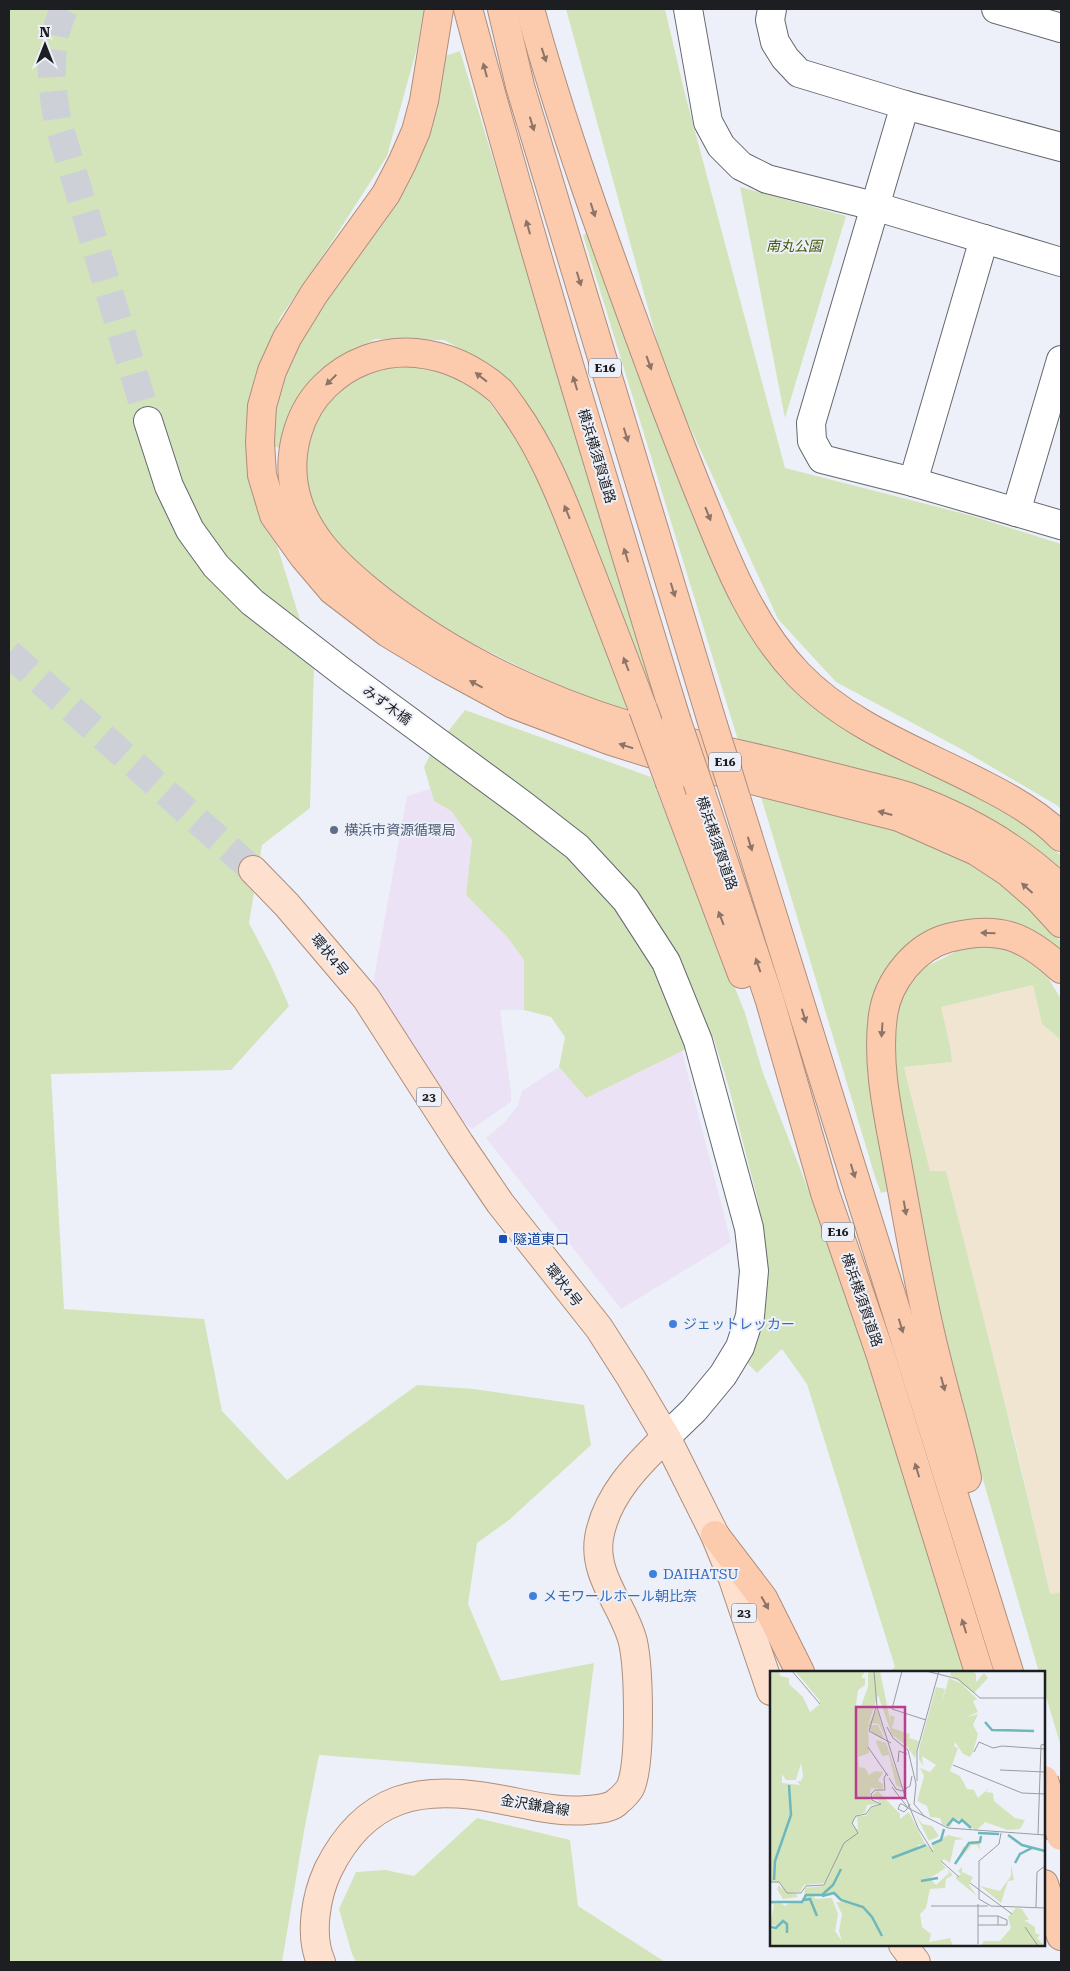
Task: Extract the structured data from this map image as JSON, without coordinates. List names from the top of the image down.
{
  "streets": {
    "highway": ["E16", "横浜横須賀道路"],
    "main road": ["環状4号", "23", "金沢鎌倉線"],
    "street": ["みず木橋"]
  },
  "crossings": [
    ["みず木橋", "環状4号"],
    ["みず木橋", "金沢鎌倉線"],
    ["環状4号", "金沢鎌倉線"]
  ],
  "parks": ["南丸公園"],
  "places": {
    "other": [
      "横浜市資源循環局",
      "ジェットレッカー",
      "DAIHATSU",
      "メモワールホール朝比奈"
    ],
    "transit": ["隧道東口"]
  },
  "north": "top"
}
